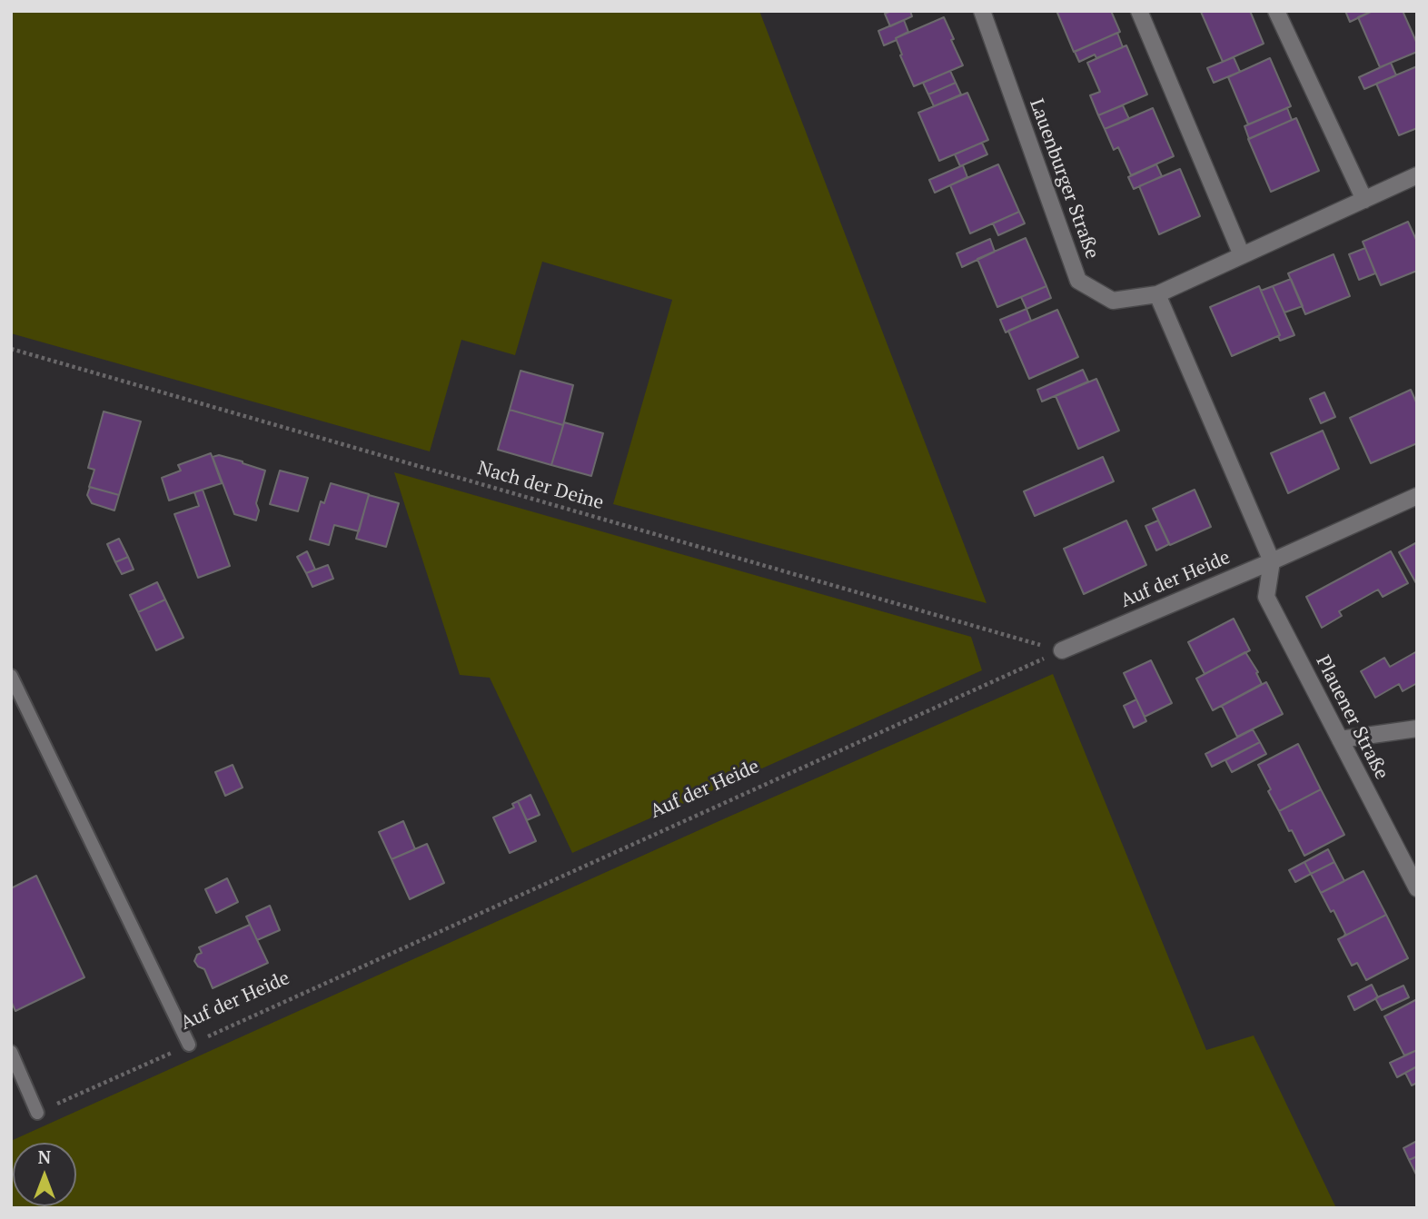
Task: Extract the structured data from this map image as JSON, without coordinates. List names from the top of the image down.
{
  "streets": {
    "street": ["Lauenburger Straße", "Auf der Heide", "Plauener Straße"],
    "path": ["Nach der Deine"]
  },
  "crossings": [
    ["Nach der Deine", "Auf der Heide"],
    ["Auf der Heide", "Plauener Straße"]
  ],
  "north": "top"
}
